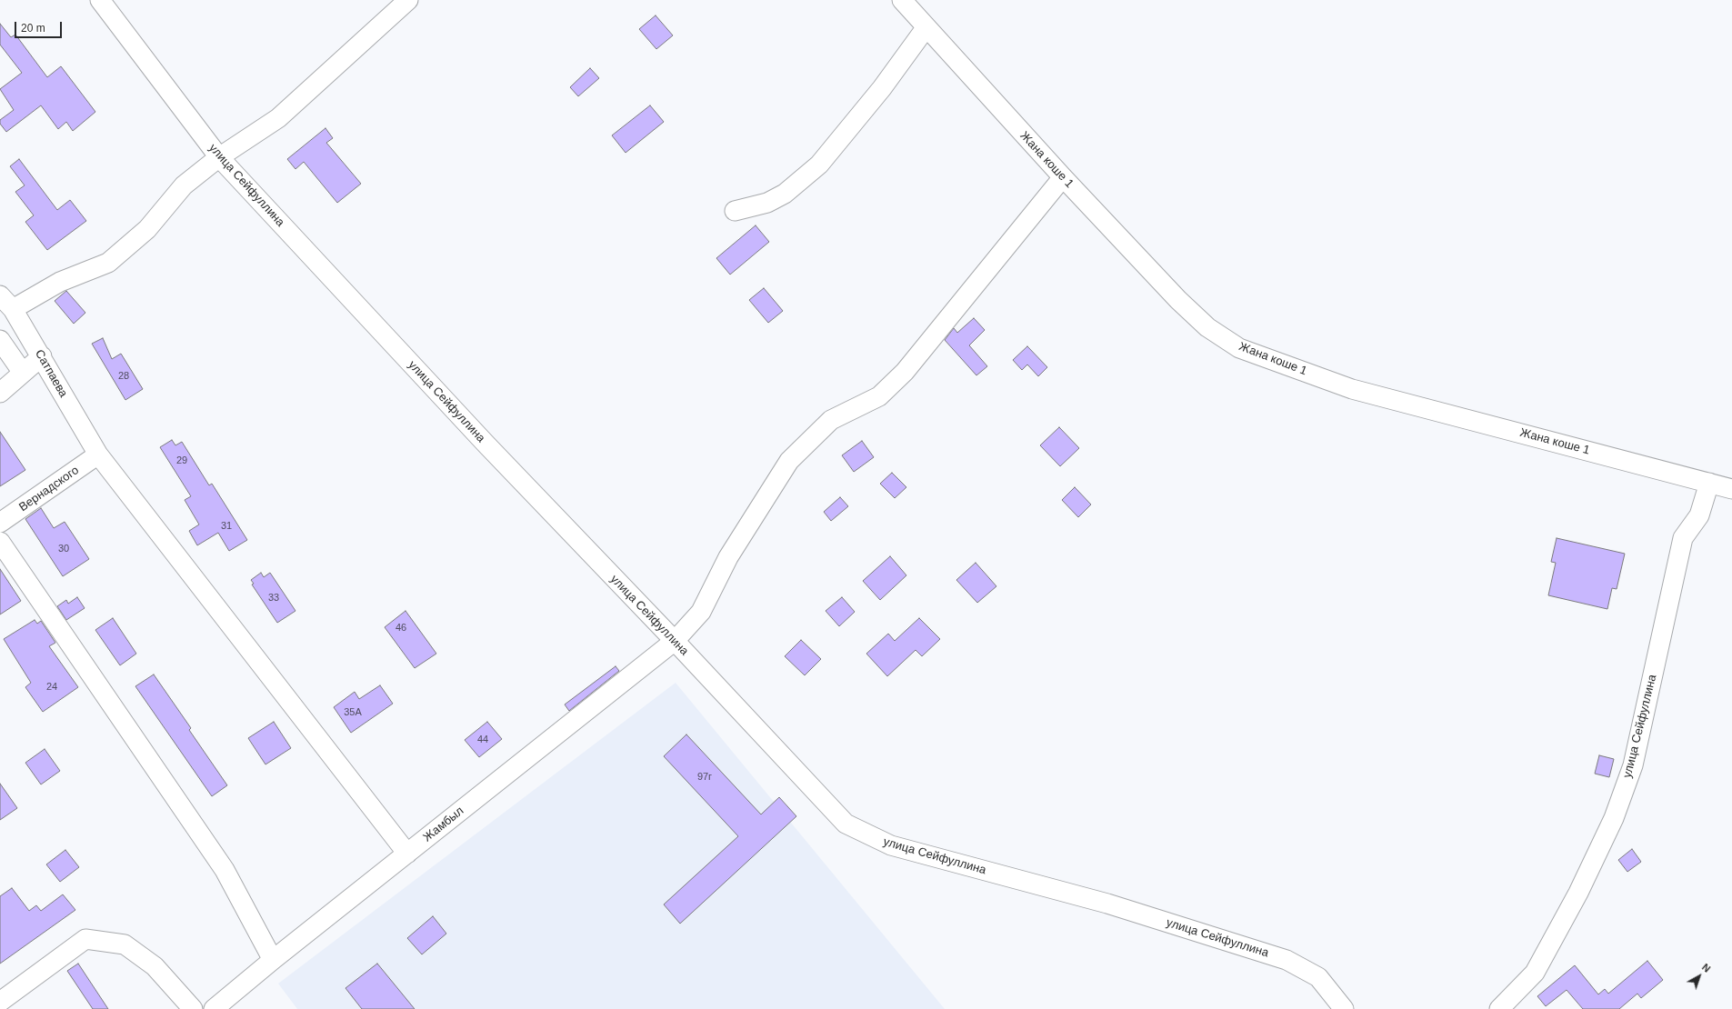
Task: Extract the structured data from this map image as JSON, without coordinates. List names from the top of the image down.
{
  "streets": {
    "street": [
      "Жана коше 1",
      "улица Сейфуллина",
      "Сатпаева",
      "Вернадского",
      "Жамбыл"
    ]
  },
  "crossings": [
    ["Жана коше 1", "улица Сейфуллина"],
    ["Жана коше 1", "Жамбыл"],
    ["улица Сейфуллина", "Жамбыл"],
    ["Сатпаева", "Вернадского"],
    ["Сатпаева", "Жамбыл"]
  ],
  "house_numbers": [
    "28",
    "29",
    "31",
    "30",
    "33",
    "46",
    "24",
    "35А",
    "44",
    "97г"
  ],
  "scale_bar": "20 m",
  "north": "top right"
}
